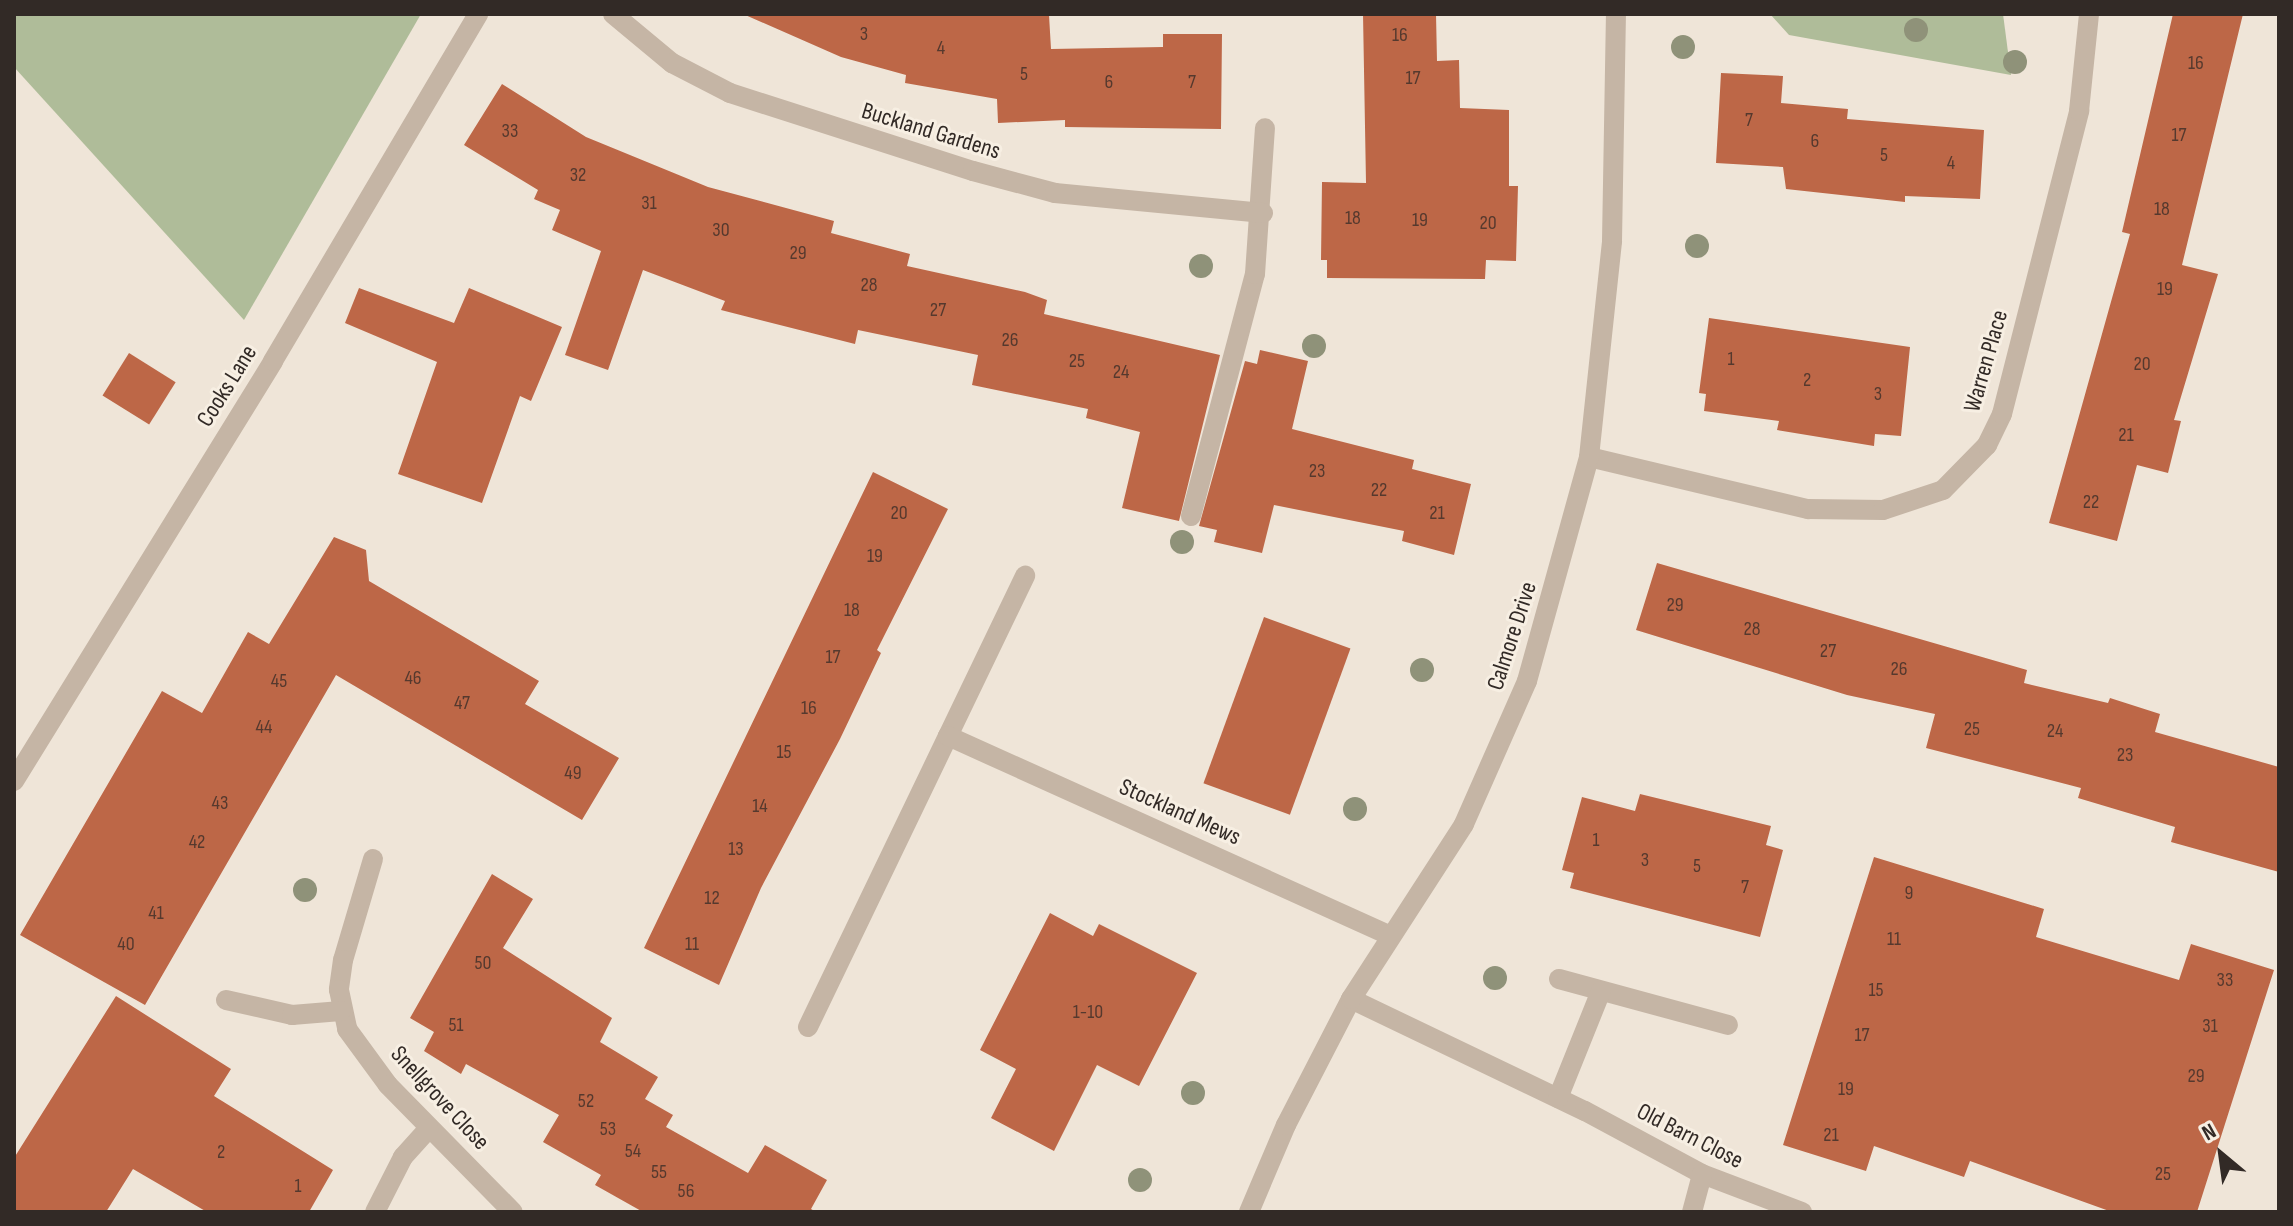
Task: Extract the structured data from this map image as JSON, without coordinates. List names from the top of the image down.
{
  "streets": {
    "street": [
      "Buckland Gardens",
      "Warren Place",
      "Cooks Lane",
      "Calmore Drive",
      "Stockland Mews",
      "Snellgrove Close",
      "Old Barn Close"
    ]
  },
  "crossings": [
    ["Warren Place", "Calmore Drive"],
    ["Calmore Drive", "Stockland Mews"],
    ["Calmore Drive", "Old Barn Close"]
  ],
  "house_numbers": [
    "3",
    "16",
    "4",
    "16",
    "5",
    "17",
    "6",
    "7",
    "7",
    "33",
    "17",
    "6",
    "5",
    "4",
    "32",
    "31",
    "18",
    "18",
    "19",
    "20",
    "30",
    "29",
    "28",
    "19",
    "27",
    "26",
    "1",
    "25",
    "20",
    "24",
    "2",
    "3",
    "21",
    "23",
    "22",
    "22",
    "20",
    "21",
    "19",
    "29",
    "18",
    "28",
    "27",
    "17",
    "26",
    "46",
    "45",
    "47",
    "16",
    "44",
    "25",
    "24",
    "15",
    "23",
    "49",
    "43",
    "14",
    "1",
    "42",
    "13",
    "3",
    "5",
    "7",
    "9",
    "12",
    "41",
    "11",
    "40",
    "11",
    "50",
    "33",
    "15",
    "1-10",
    "51",
    "31",
    "17",
    "29",
    "19",
    "52",
    "53",
    "21",
    "54",
    "2",
    "55",
    "25",
    "1",
    "56"
  ],
  "north": "top left"
}
